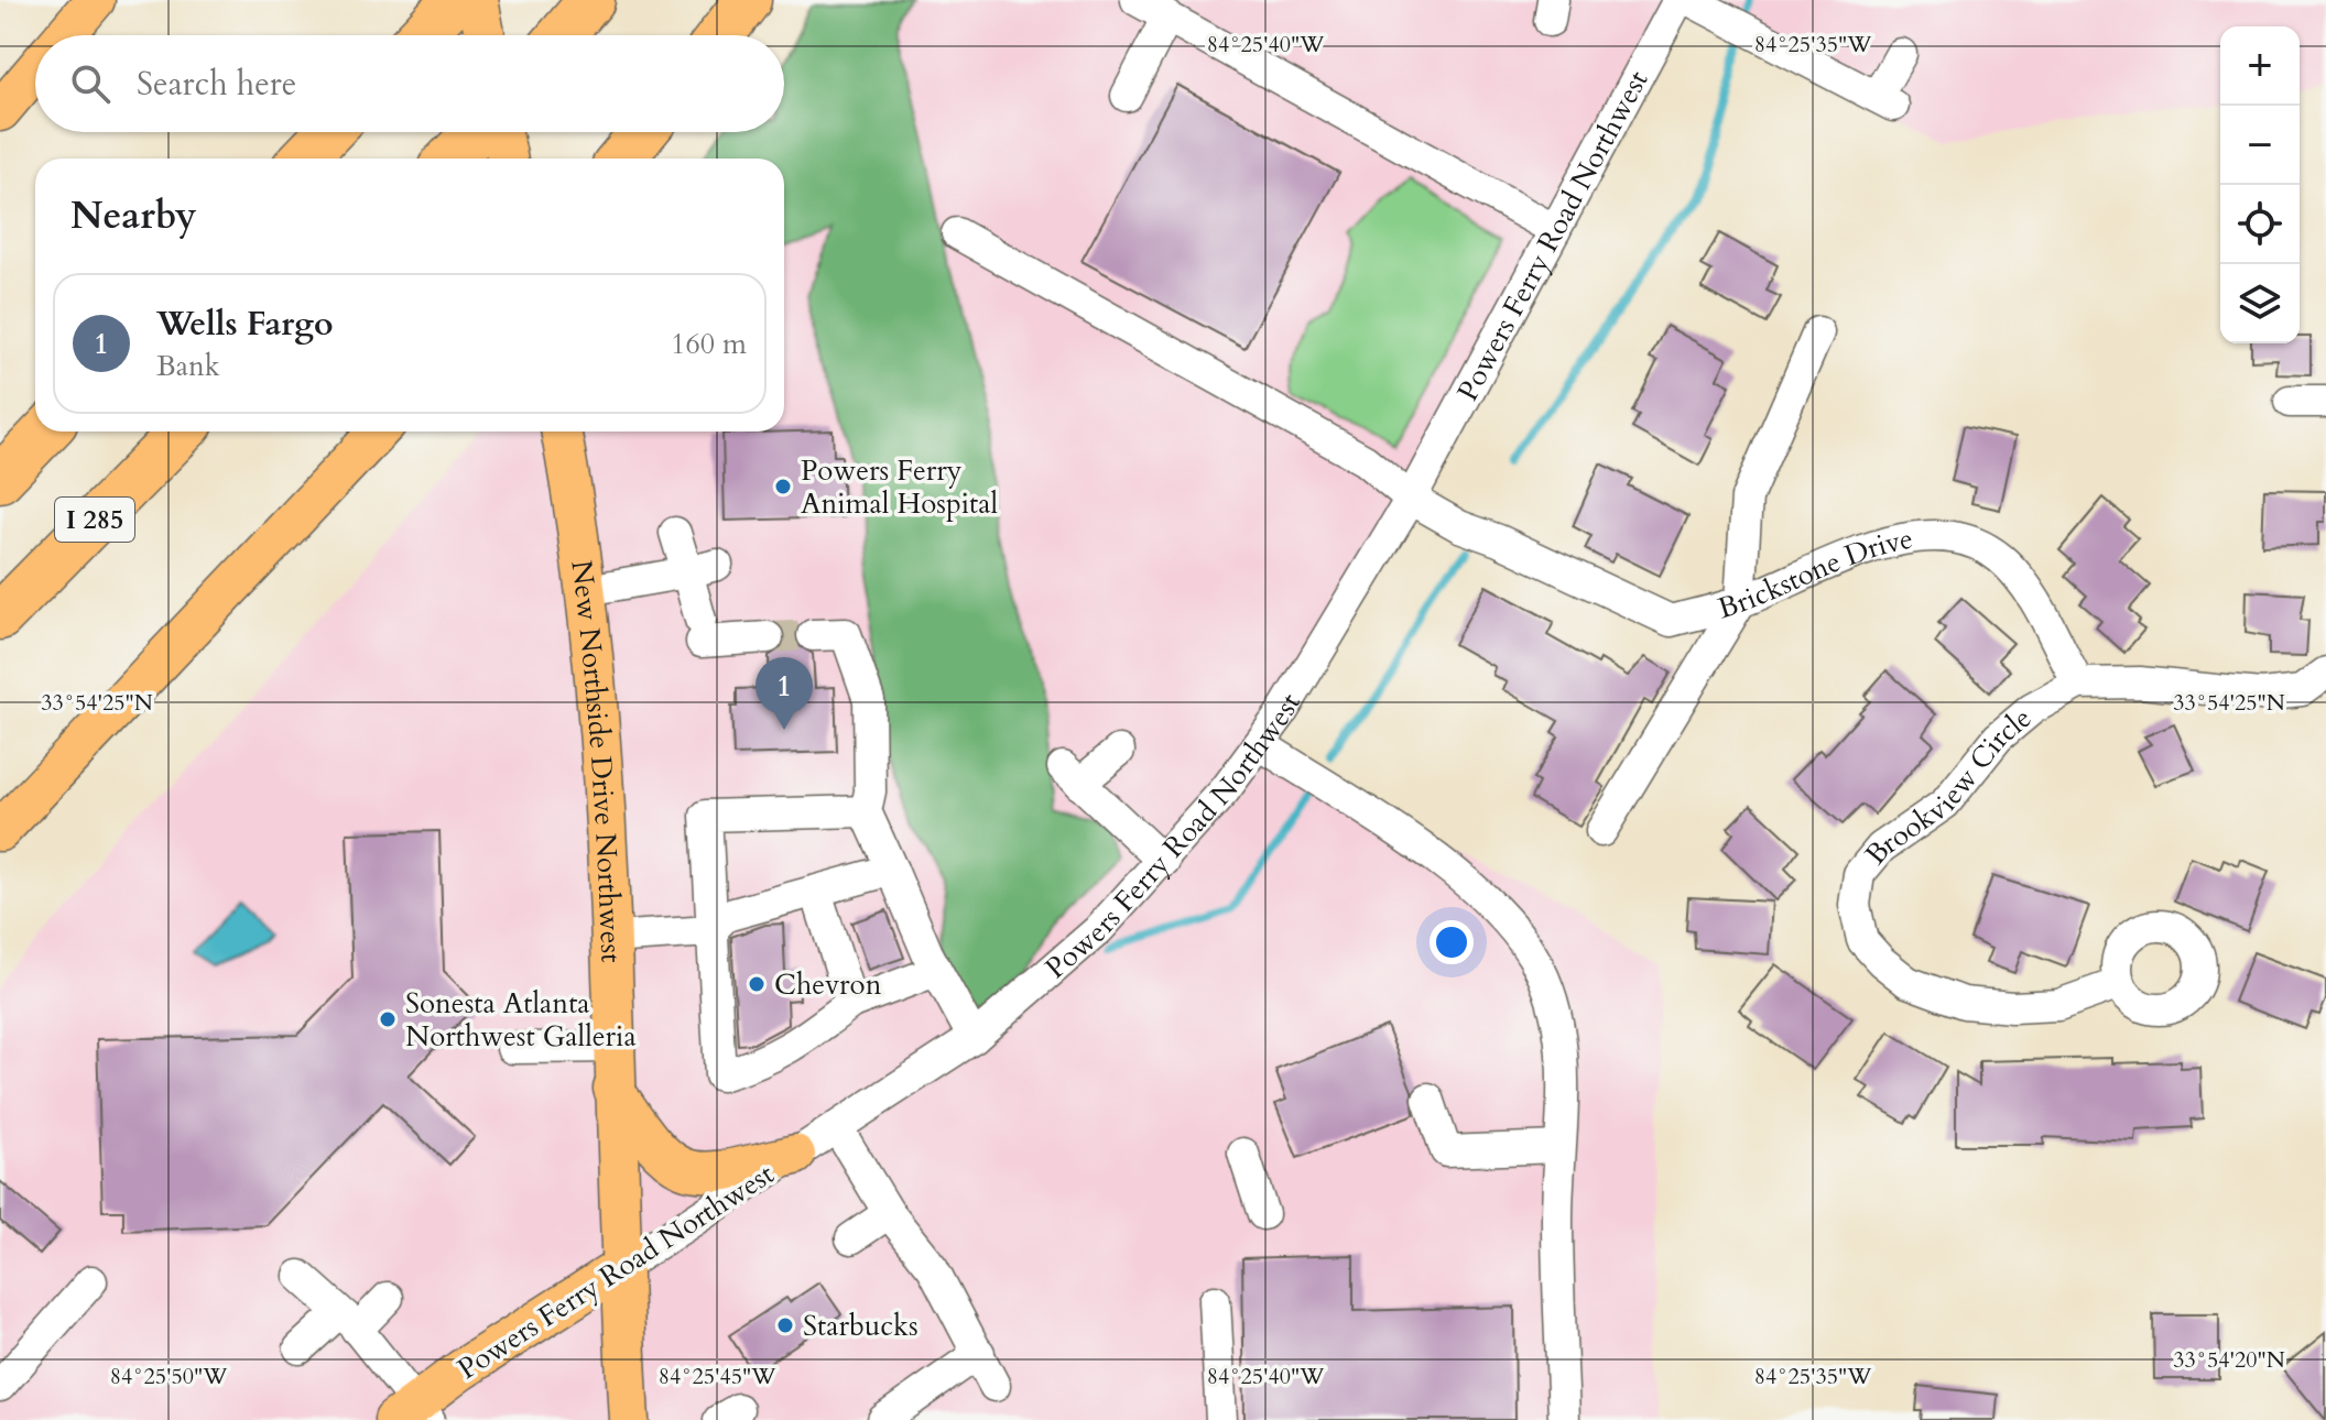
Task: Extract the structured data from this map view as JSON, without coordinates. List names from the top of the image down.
{
  "streets": {
    "highway": ["I 285"],
    "main road": ["Powers Ferry Road Northwest", "New Northside Drive Northwest"],
    "street": ["Brickstone Drive", "Brookview Circle"]
  },
  "crossings": [
    ["Powers Ferry Road Northwest", "Brickstone Drive"],
    ["Powers Ferry Road Northwest", "New Northside Drive Northwest"],
    ["Brickstone Drive", "Brookview Circle"]
  ],
  "places": [
    "Powers Ferry Animal Hospital",
    "Chevron",
    "Sonesta Atlanta Northwest Galleria",
    "Starbucks"
  ],
  "page": {
    "map_buttons": ["+", "−"],
    "search": "Search here",
    "heading": "Nearby",
    "list": [
      {
        "mark": "1",
        "name": "Wells Fargo",
        "note": "Bank",
        "value": "160 m"
      }
    ],
    "pins": "1"
  },
  "coordinates": [
    "84°25'40\"W",
    "84°25'35\"W",
    "33°54'25\"N",
    "33°54'20\"N",
    "84°25'50\"W",
    "84°25'45\"W"
  ]
}
